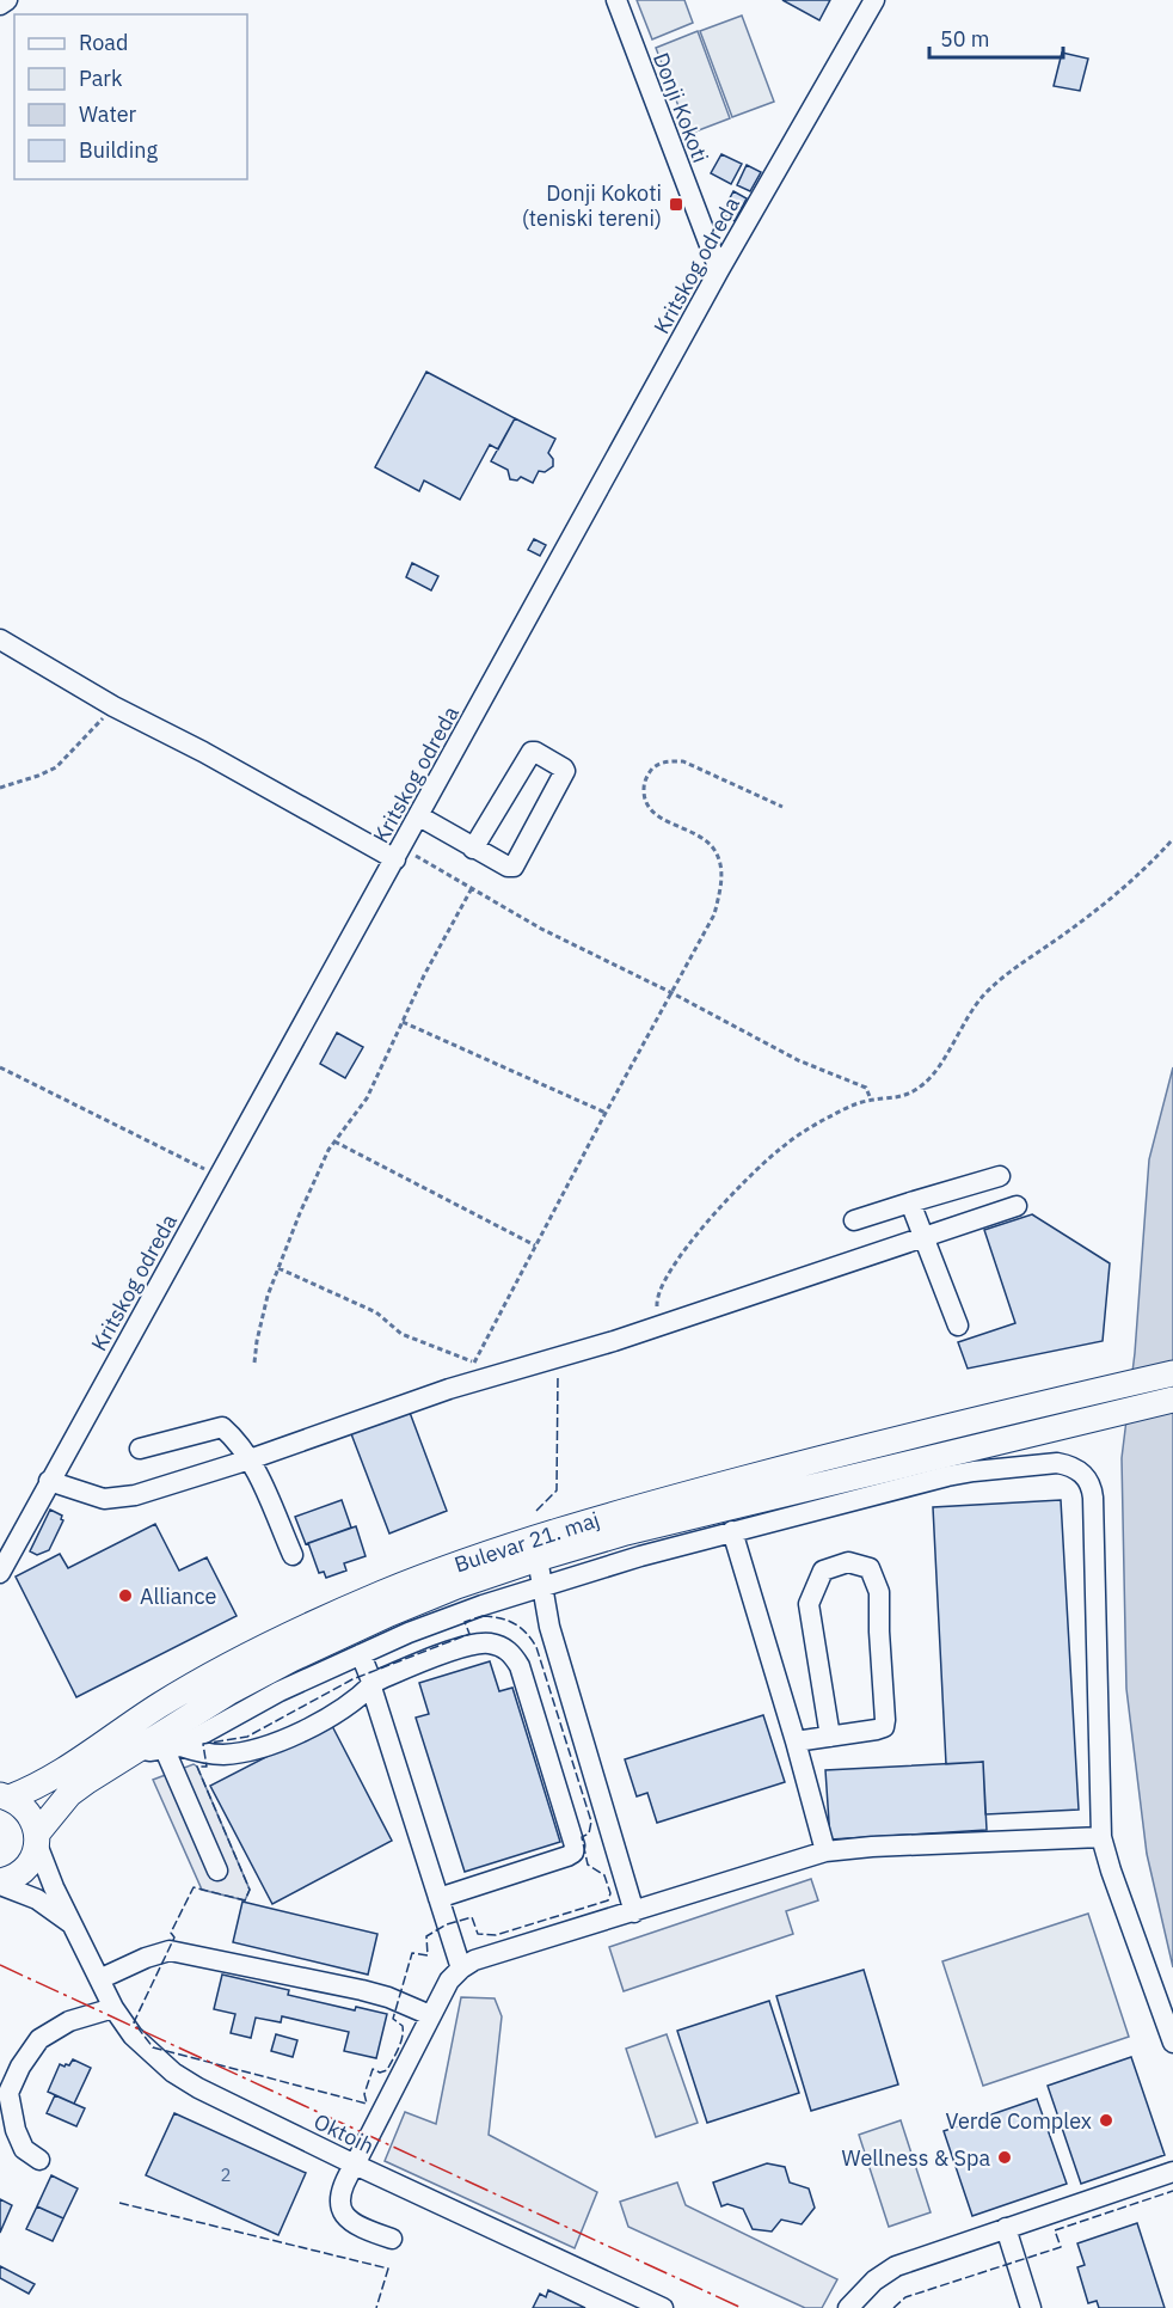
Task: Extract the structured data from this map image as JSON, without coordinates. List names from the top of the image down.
{
  "streets": {
    "main road": ["Bulevar 21. maj"],
    "street": ["Donji Kokoti", "Kritskog odreda", "Oktoih"]
  },
  "crossings": [
    ["Donji Kokoti", "Kritskog odreda"],
    ["Bulevar 21. maj", "Oktoih"]
  ],
  "places": {
    "transit": ["Donji Kokoti (teniski tereni)"],
    "other": ["Alliance", "Verde Complex", "Wellness & Spa"]
  },
  "house_numbers": ["2"],
  "legend": [
    "Road",
    "Park",
    "Water",
    "Building"
  ],
  "scale_bar": "50 m"
}
